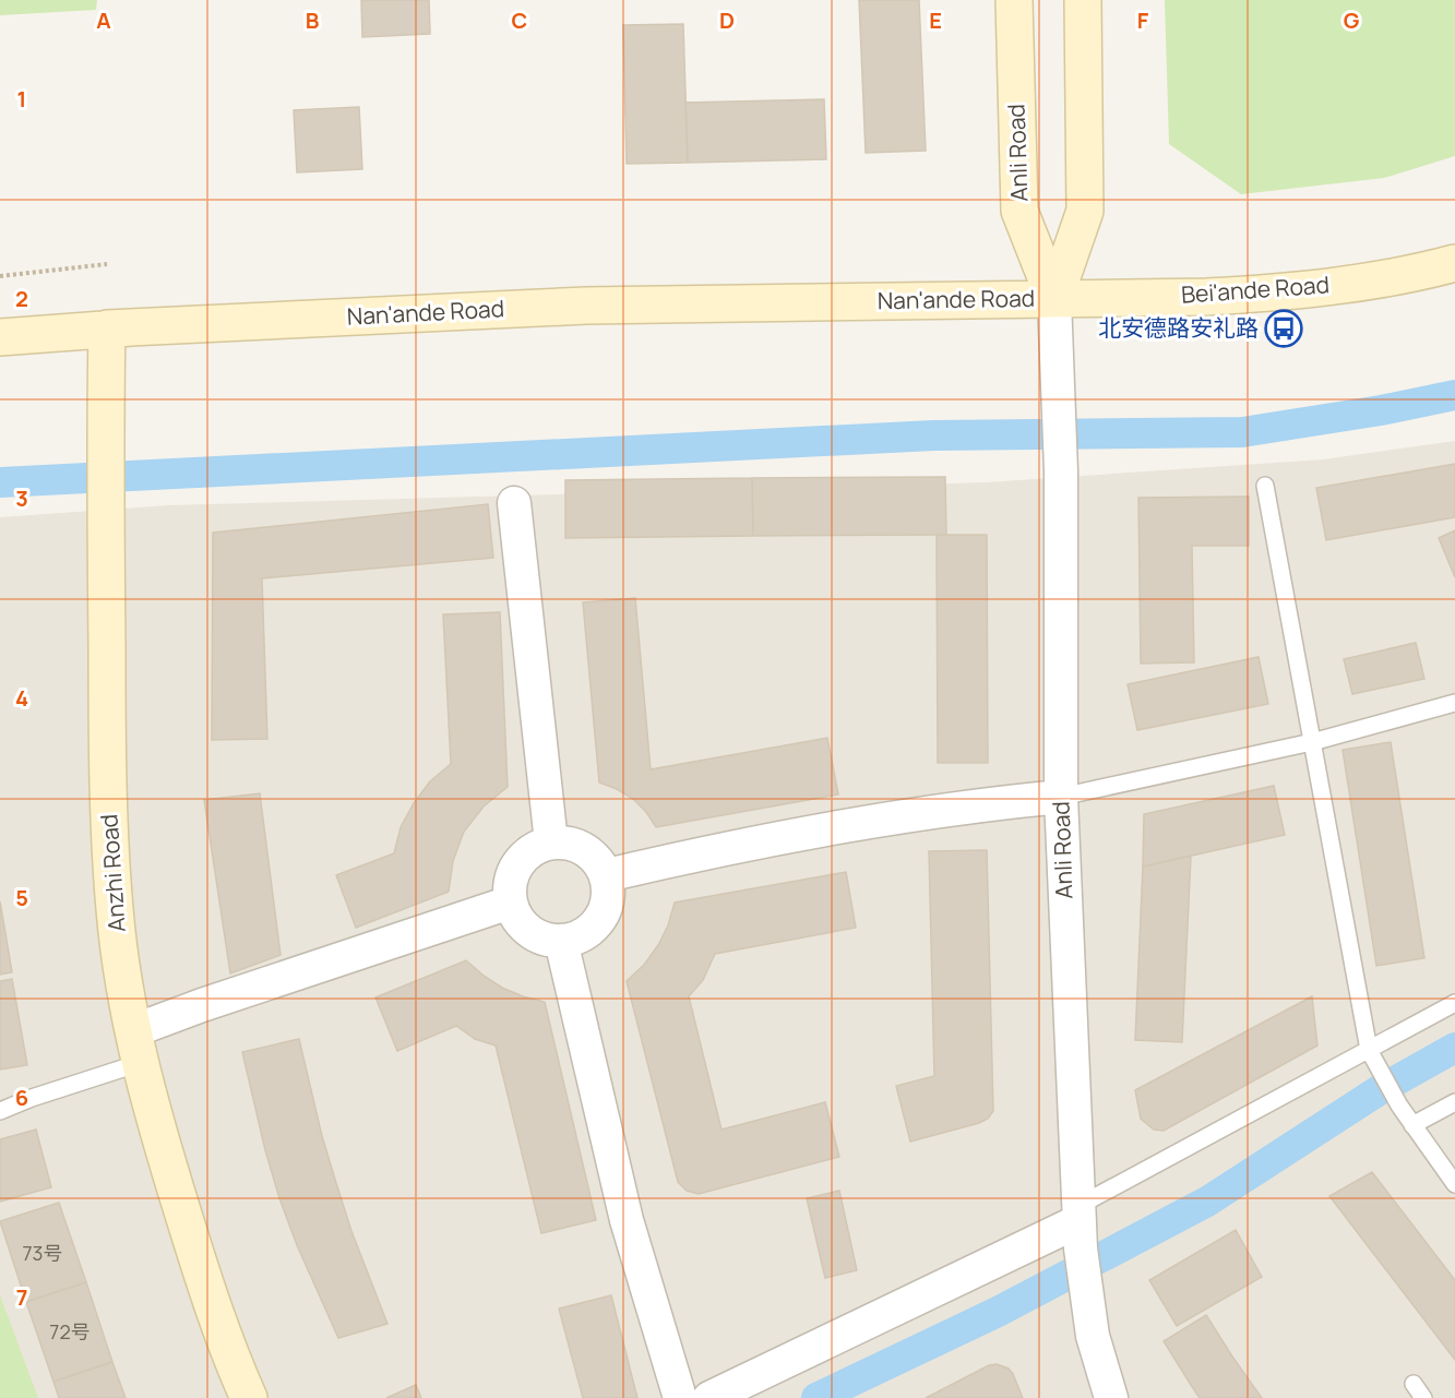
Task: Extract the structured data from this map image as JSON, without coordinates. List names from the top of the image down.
{
  "streets": {
    "street": [
      "Anli Road",
      "Bei'ande Road",
      "Nan'ande Road",
      "Anzhi Road"
    ]
  },
  "crossings": [
    ["Anli Road", "Bei'ande Road"],
    ["Anli Road", "Nan'ande Road"],
    ["Bei'ande Road", "Nan'ande Road"],
    ["Nan'ande Road", "Anzhi Road"]
  ],
  "places": {
    "bus stop": ["北安德路安礼路"]
  },
  "house_numbers": ["73号", "72号"],
  "grid": {
    "columns": [
      "A",
      "B",
      "C",
      "D",
      "E",
      "F",
      "G"
    ],
    "rows": [
      "1",
      "2",
      "3",
      "4",
      "5",
      "6",
      "7"
    ]
  }
}
